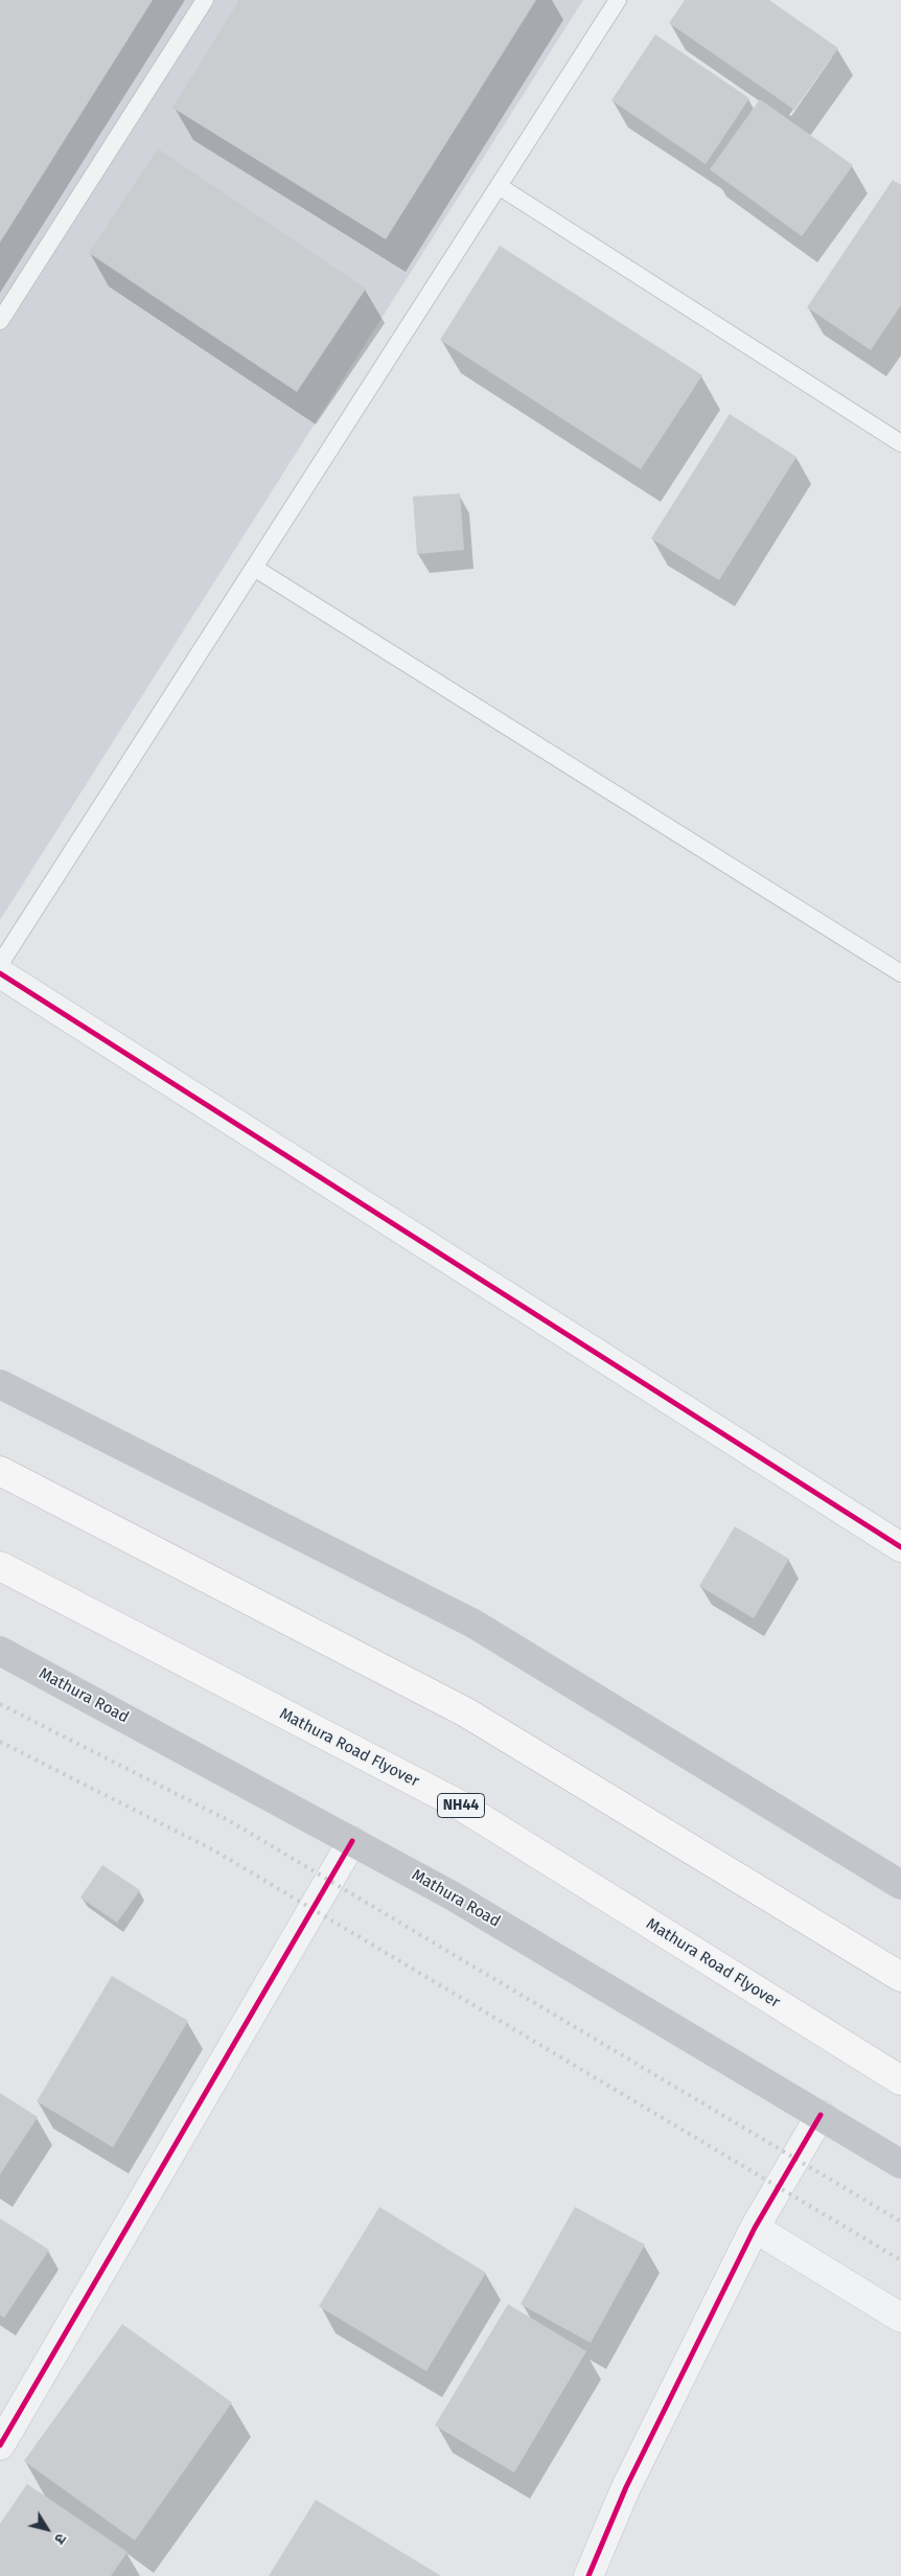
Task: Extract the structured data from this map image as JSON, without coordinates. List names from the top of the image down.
{
  "streets": {
    "highway": ["Mathura Road Flyover", "NH44"],
    "main road": ["Mathura Road"]
  },
  "north": "bottom right"
}
